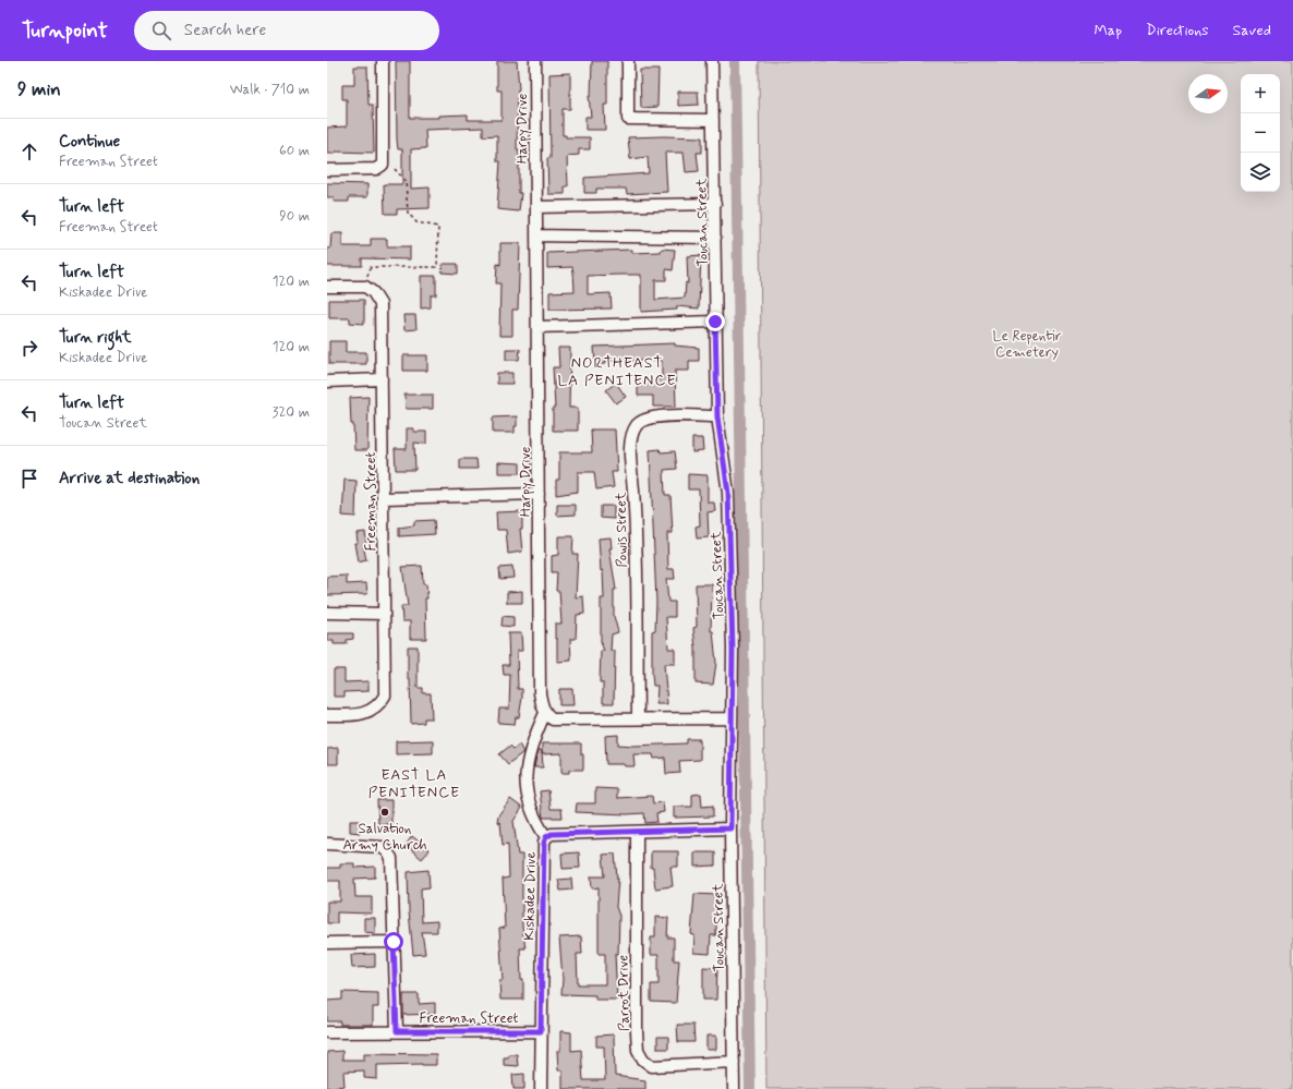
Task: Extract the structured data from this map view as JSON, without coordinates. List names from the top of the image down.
{
  "streets": {
    "street": [
      "Harpy Drive",
      "Toucan Street",
      "Freeman Street",
      "Powis Street",
      "Kiskadee Drive",
      "Parrot Drive"
    ]
  },
  "crossings": [
    ["Toucan Street", "Powis Street"],
    ["Toucan Street", "Kiskadee Drive"],
    ["Toucan Street", "Parrot Drive"],
    ["Freeman Street", "Kiskadee Drive"],
    ["Kiskadee Drive", "Parrot Drive"]
  ],
  "districts": ["NORTHEAST LA PENITENCE", "EAST LA PENITENCE"],
  "parks": ["Le Repentir Cemetery"],
  "places": ["Salvation Army Church"],
  "north": "right",
  "page": {
    "header": "Turnpoint",
    "search": "Search here",
    "nav": ["Map", "Directions", "Saved"],
    "heading": ["9 min", "Walk · 710 m"],
    "map_buttons": ["+", "−"],
    "list": [
      ["Continue", "Freeman Street", "60 m"],
      ["Turn left", "Freeman Street", "90 m"],
      ["Turn left", "Kiskadee Drive", "120 m"],
      ["Turn right", "Kiskadee Drive", "120 m"],
      ["Turn left", "Toucan Street", "320 m"],
      "Arrive at destination"
    ]
  }
}
